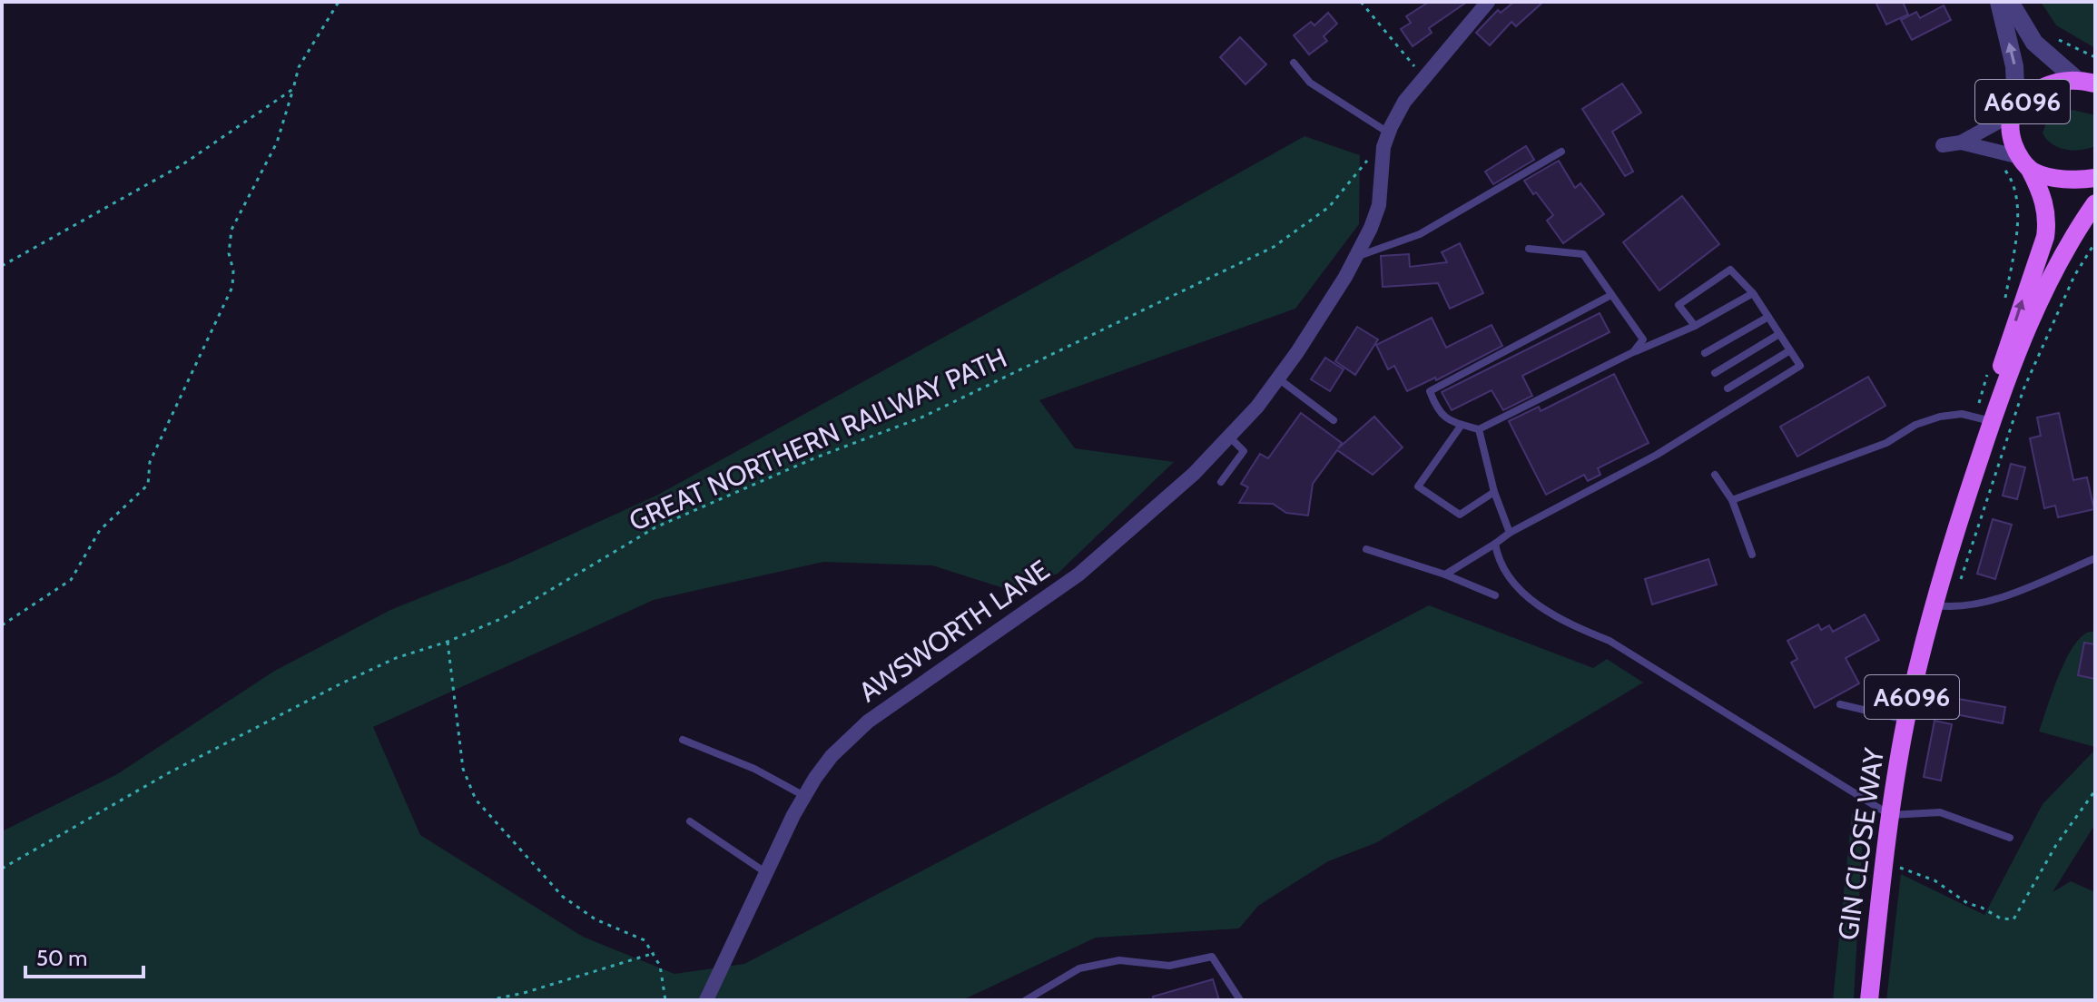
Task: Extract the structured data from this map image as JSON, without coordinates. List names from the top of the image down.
{
  "streets": {
    "main road": ["A6096", "GIN CLOSE WAY"],
    "street": ["AWSWORTH LANE"],
    "path": ["GREAT NORTHERN RAILWAY PATH"]
  },
  "crossings": [
    ["A6096", "GIN CLOSE WAY"]
  ],
  "scale_bar": "50 m"
}
